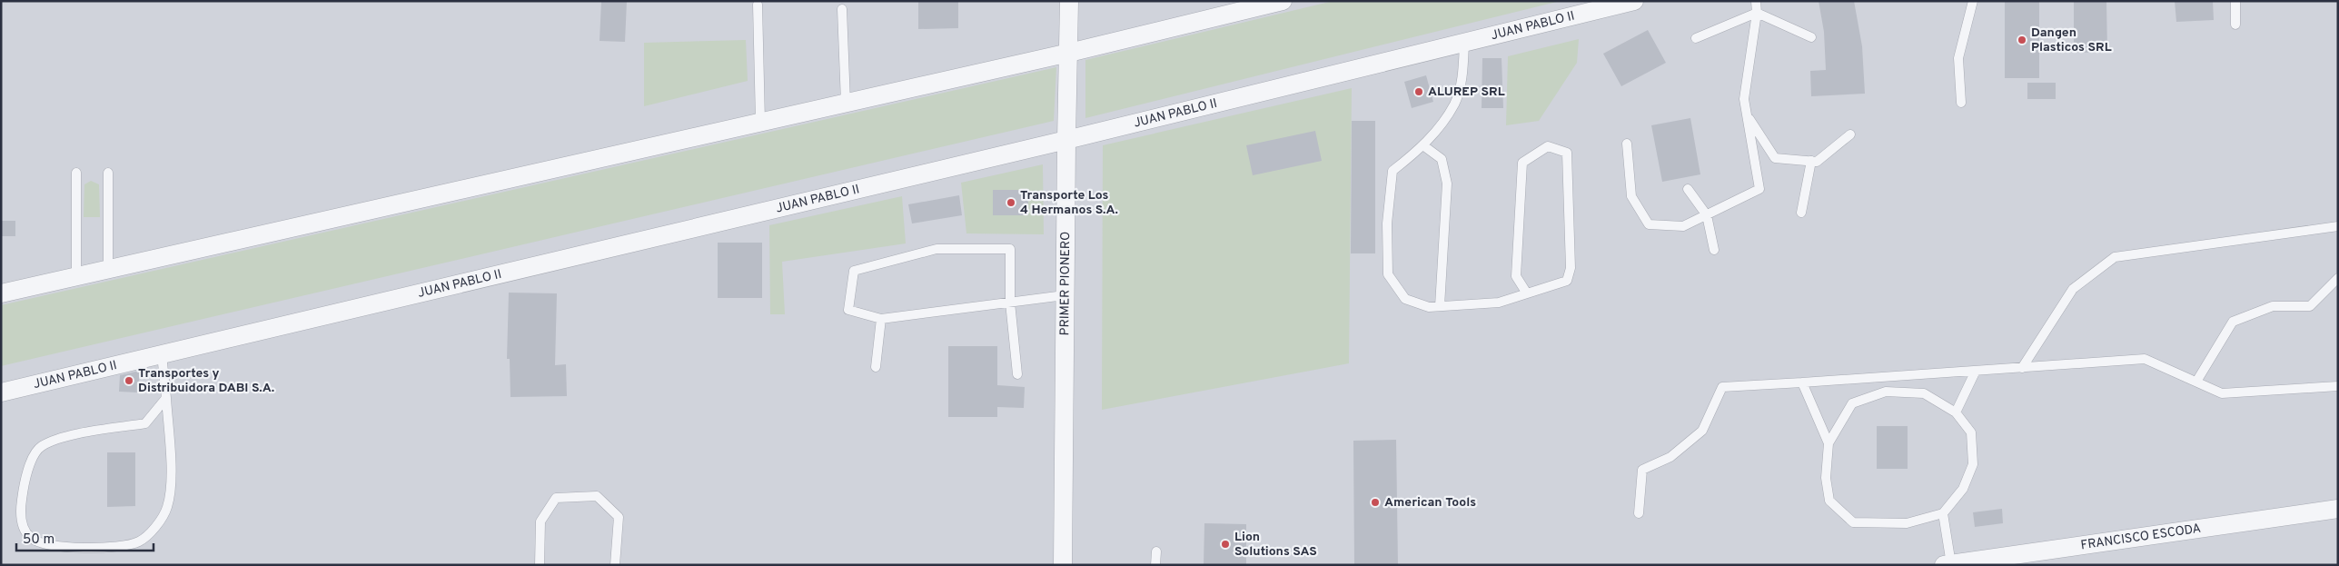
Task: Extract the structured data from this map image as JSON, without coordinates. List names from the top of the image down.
{
  "streets": {
    "street": ["JUAN PABLO II", "PRIMER PIONERO", "FRANCISCO ESCODA"]
  },
  "crossings": [
    ["JUAN PABLO II", "PRIMER PIONERO"]
  ],
  "places": [
    "Dangen Plasticos SRL",
    "ALUREP SRL",
    "Transporte Los 4 Hermanos S.A.",
    "Transportes y Distribuidora DABI S.A.",
    "American Tools",
    "Lion Solutions SAS"
  ],
  "scale_bar": "50 m"
}
